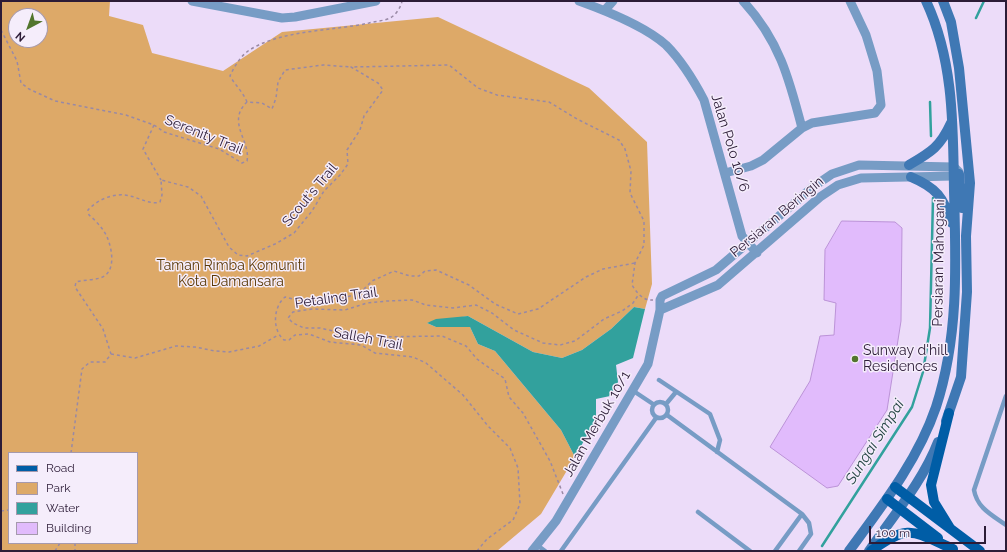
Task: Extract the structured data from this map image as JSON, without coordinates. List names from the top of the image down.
{
  "streets": {
    "main road": ["Persiaran Mahogani"],
    "street": ["Jalan Polo 10/6", "Persiaran Beringin", "Jalan Merbuk 10/1"],
    "path": [
      "Serenity Trail",
      "Scout's Trail",
      "Petaling Trail",
      "Salleh Trail"
    ]
  },
  "crossings": [
    ["Jalan Polo 10/6", "Persiaran Beringin"],
    ["Persiaran Beringin", "Persiaran Mahogani"],
    ["Persiaran Beringin", "Jalan Merbuk 10/1"],
    ["Petaling Trail", "Jalan Merbuk 10/1"]
  ],
  "water": ["Sungai Simpai"],
  "parks": ["Taman Rimba Komuniti Kota Damansara"],
  "places": ["Sunway d'hill Residences"],
  "legend": [
    "Road",
    "Park",
    "Water",
    "Building"
  ],
  "scale_bar": "100 m",
  "north": "bottom left"
}
